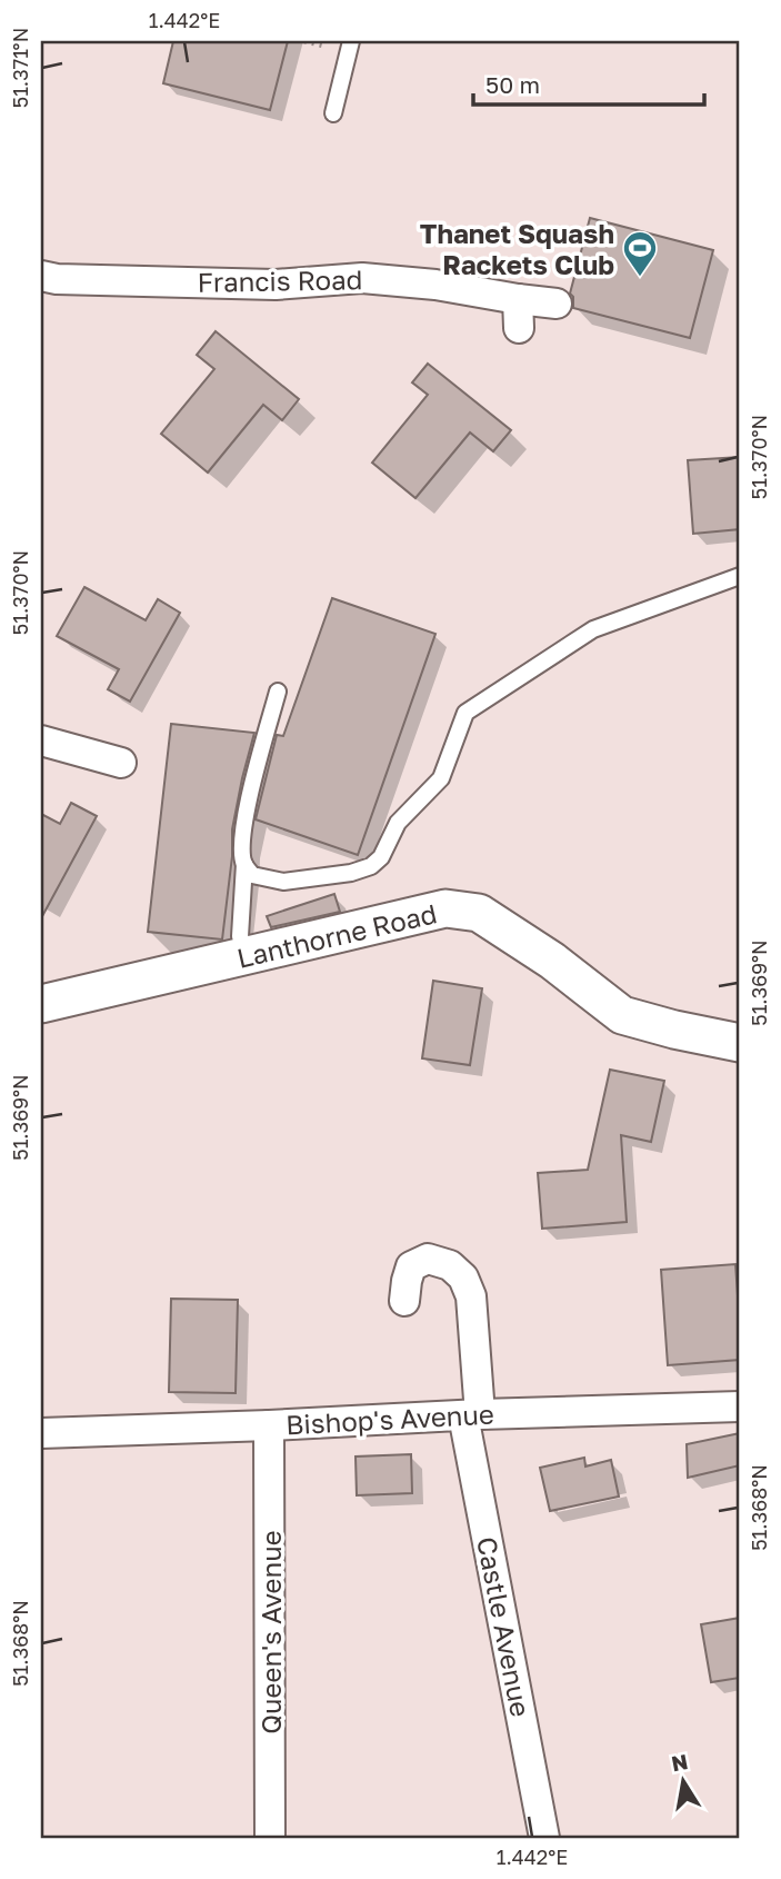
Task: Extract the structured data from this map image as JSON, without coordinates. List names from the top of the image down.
{
  "streets": {
    "street": [
      "Francis Road",
      "Lanthorne Road",
      "Bishop's Avenue",
      "Castle Avenue",
      "Queen's Avenue"
    ]
  },
  "crossings": [
    ["Bishop's Avenue", "Castle Avenue"],
    ["Bishop's Avenue", "Queen's Avenue"]
  ],
  "places": {
    "sports": ["Thanet Squash Rackets Club"]
  },
  "scale_bar": "50 m",
  "north": "top",
  "coordinates": [
    "1.442°E",
    "51.371°N",
    "51.370°N",
    "51.369°N",
    "51.368°N"
  ]
}
